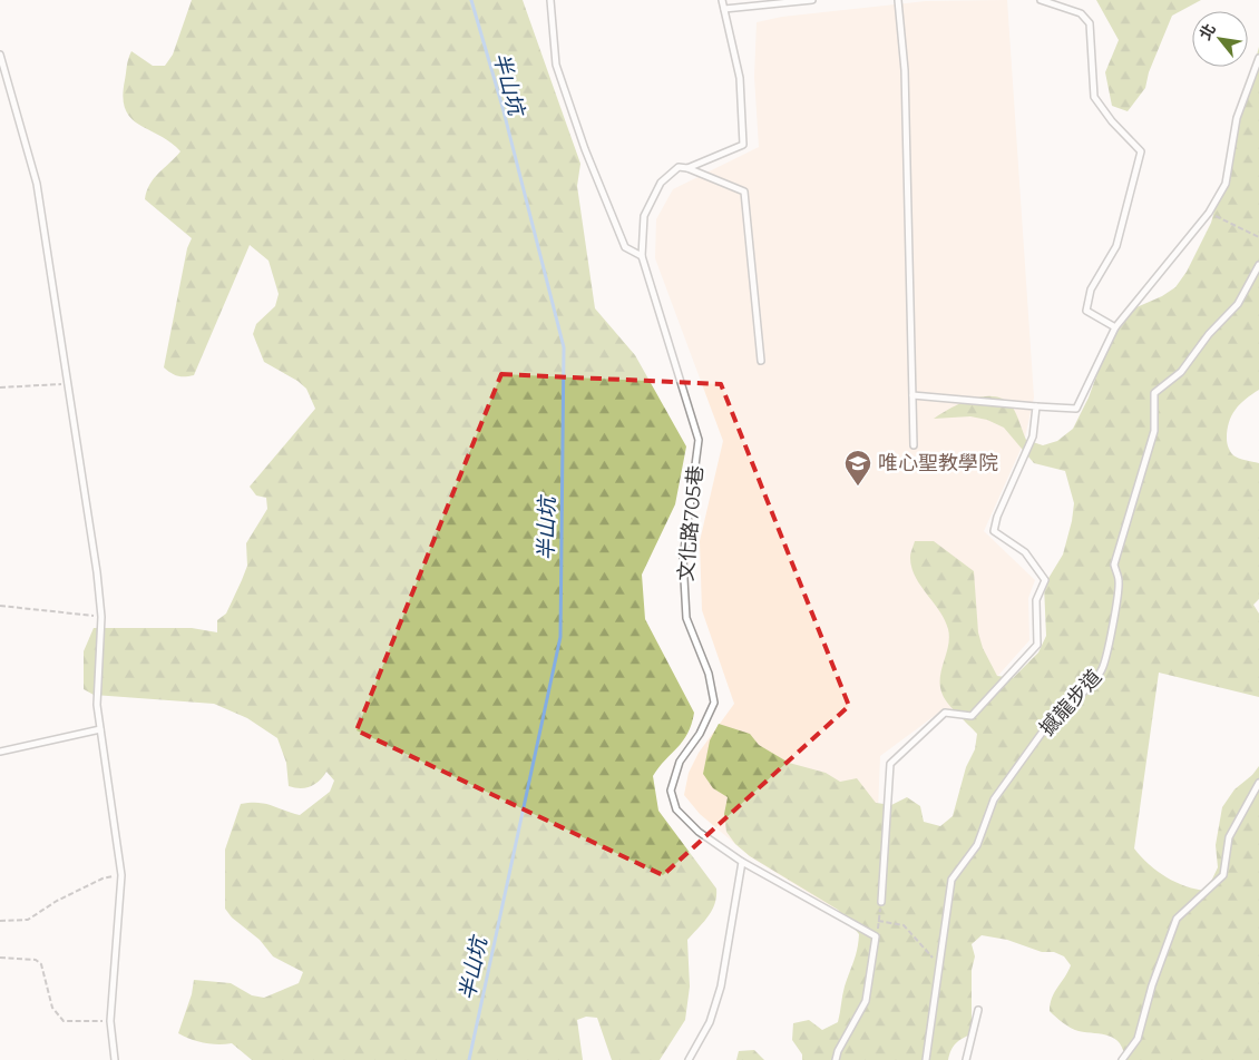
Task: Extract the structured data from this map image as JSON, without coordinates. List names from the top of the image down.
{
  "streets": {
    "lane": ["文化路705巷", "撼龍步道"]
  },
  "water": ["半山坑"],
  "places": {
    "school or university": ["唯心聖教學院"]
  },
  "north": "top left"
}
